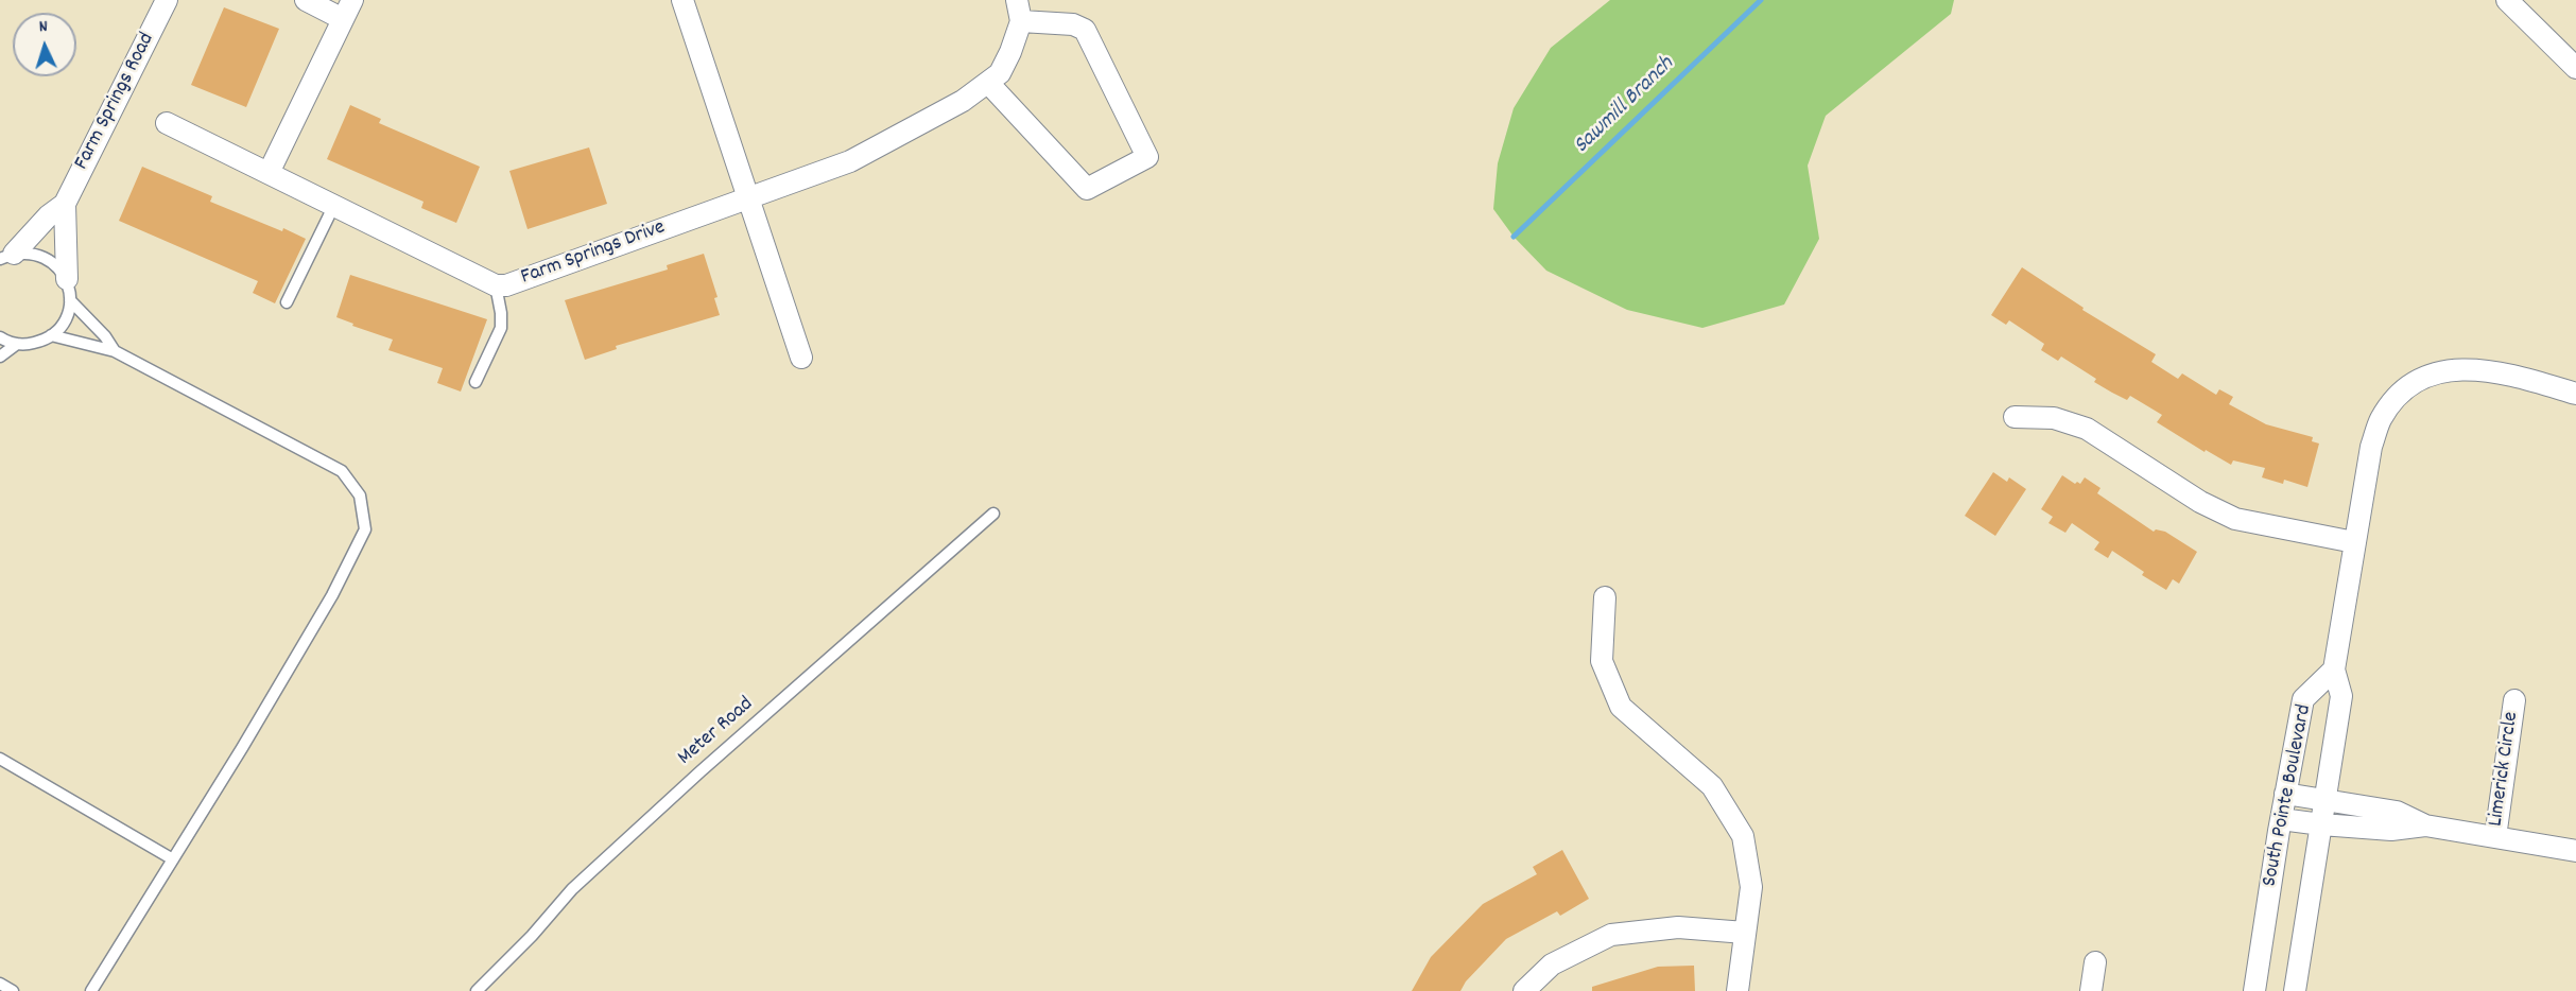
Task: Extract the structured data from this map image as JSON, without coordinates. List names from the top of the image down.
{
  "streets": {
    "street": [
      "Farm Springs Road",
      "Farm Springs Drive",
      "Limerick Circle",
      "South Pointe Boulevard"
    ],
    "lane": ["Meter Road"]
  },
  "water": ["Sawmill Branch"],
  "north": "top"
}
